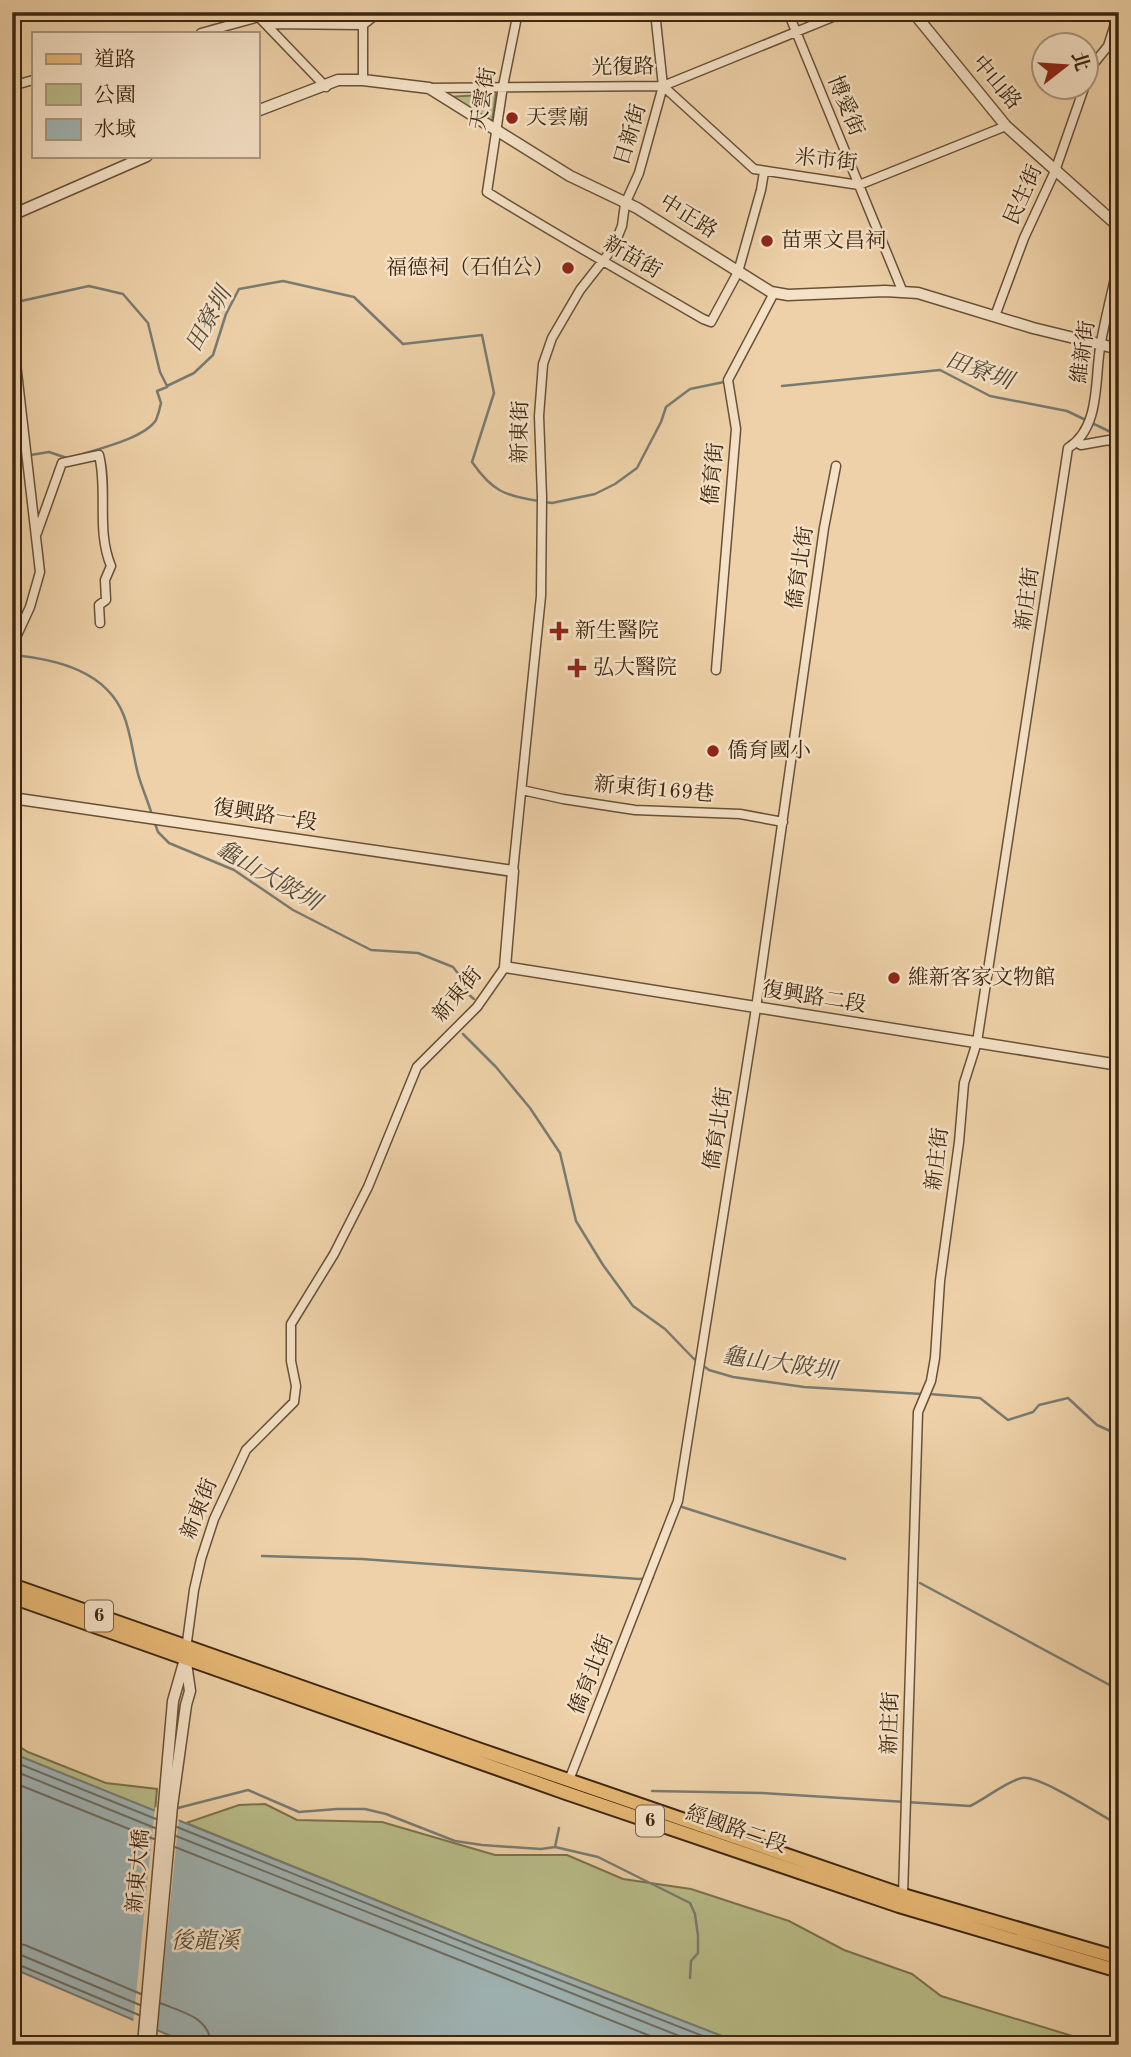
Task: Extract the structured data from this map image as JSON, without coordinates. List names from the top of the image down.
{
  "streets": {
    "main road": ["6", "經國路二段"],
    "street": [
      "光復路",
      "中山路",
      "天雲街",
      "博愛街",
      "日新街",
      "米市街",
      "民生街",
      "中正路",
      "新苗街",
      "維新街",
      "新東街",
      "僑育街",
      "僑育北街",
      "新庄街",
      "新東街169巷",
      "復興路一段",
      "復興路二段",
      "新東大橋"
    ]
  },
  "crossings": [
    ["光復路", "天雲街"],
    ["光復路", "博愛街"],
    ["光復路", "日新街"],
    ["光復路", "米市街"],
    ["光復路", "中正路"],
    ["中山路", "米市街"],
    ["中山路", "民生街"],
    ["天雲街", "中正路"],
    ["天雲街", "新苗街"],
    ["博愛街", "米市街"],
    ["博愛街", "中正路"],
    ["日新街", "米市街"],
    ["日新街", "中正路"],
    ["日新街", "新苗街"],
    ["日新街", "新東街"],
    ["民生街", "中正路"],
    ["中正路", "新苗街"],
    ["中正路", "維新街"],
    ["中正路", "僑育街"],
    ["新苗街", "新東街"],
    ["維新街", "新庄街"],
    ["新東街", "新東街169巷"],
    ["新東街", "復興路一段"],
    ["新東街", "復興路二段"],
    ["新東街", "6"],
    ["新東街", "經國路二段"],
    ["新東街", "新東大橋"],
    ["僑育北街", "新東街169巷"],
    ["僑育北街", "復興路二段"],
    ["僑育北街", "經國路二段"],
    ["新庄街", "復興路二段"],
    ["新庄街", "經國路二段"],
    ["6", "經國路二段"],
    ["6", "新東大橋"],
    ["經國路二段", "新東大橋"]
  ],
  "water": ["田寮圳", "龜山大陂圳", "後龍溪"],
  "places": {
    "other": [
      "天雲廟",
      "苗栗文昌祠",
      "福德祠（石伯公）",
      "僑育國小",
      "維新客家文物館"
    ],
    "health": ["新生醫院", "弘大醫院"]
  },
  "legend": ["道路", "公園", "水域"],
  "north": "right"
}
